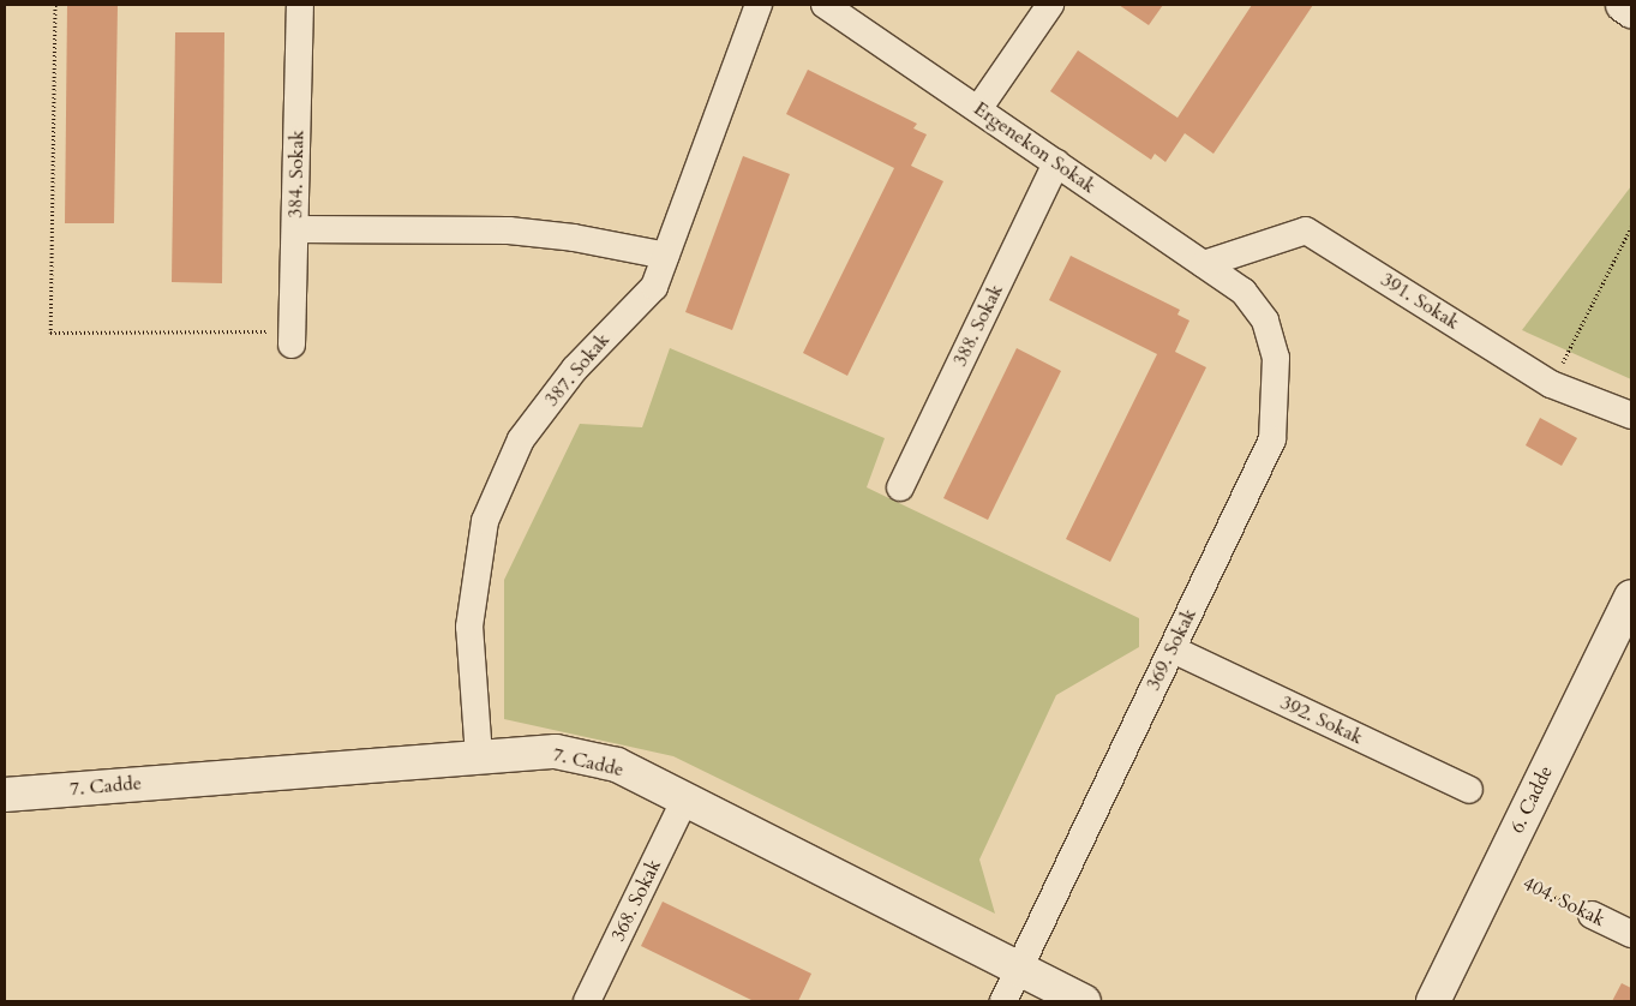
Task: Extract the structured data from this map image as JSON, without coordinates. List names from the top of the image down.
{
  "streets": {
    "street": [
      "Ergenekon Sokak",
      "384. Sokak",
      "391. Sokak",
      "388. Sokak",
      "387. Sokak",
      "369. Sokak",
      "392. Sokak",
      "7. Cadde",
      "6. Cadde",
      "368. Sokak",
      "404. Sokak"
    ]
  },
  "crossings": [
    ["Ergenekon Sokak", "391. Sokak"],
    ["Ergenekon Sokak", "388. Sokak"],
    ["Ergenekon Sokak", "369. Sokak"],
    ["387. Sokak", "7. Cadde"],
    ["369. Sokak", "392. Sokak"],
    ["369. Sokak", "7. Cadde"],
    ["7. Cadde", "368. Sokak"],
    ["6. Cadde", "404. Sokak"]
  ]
}
